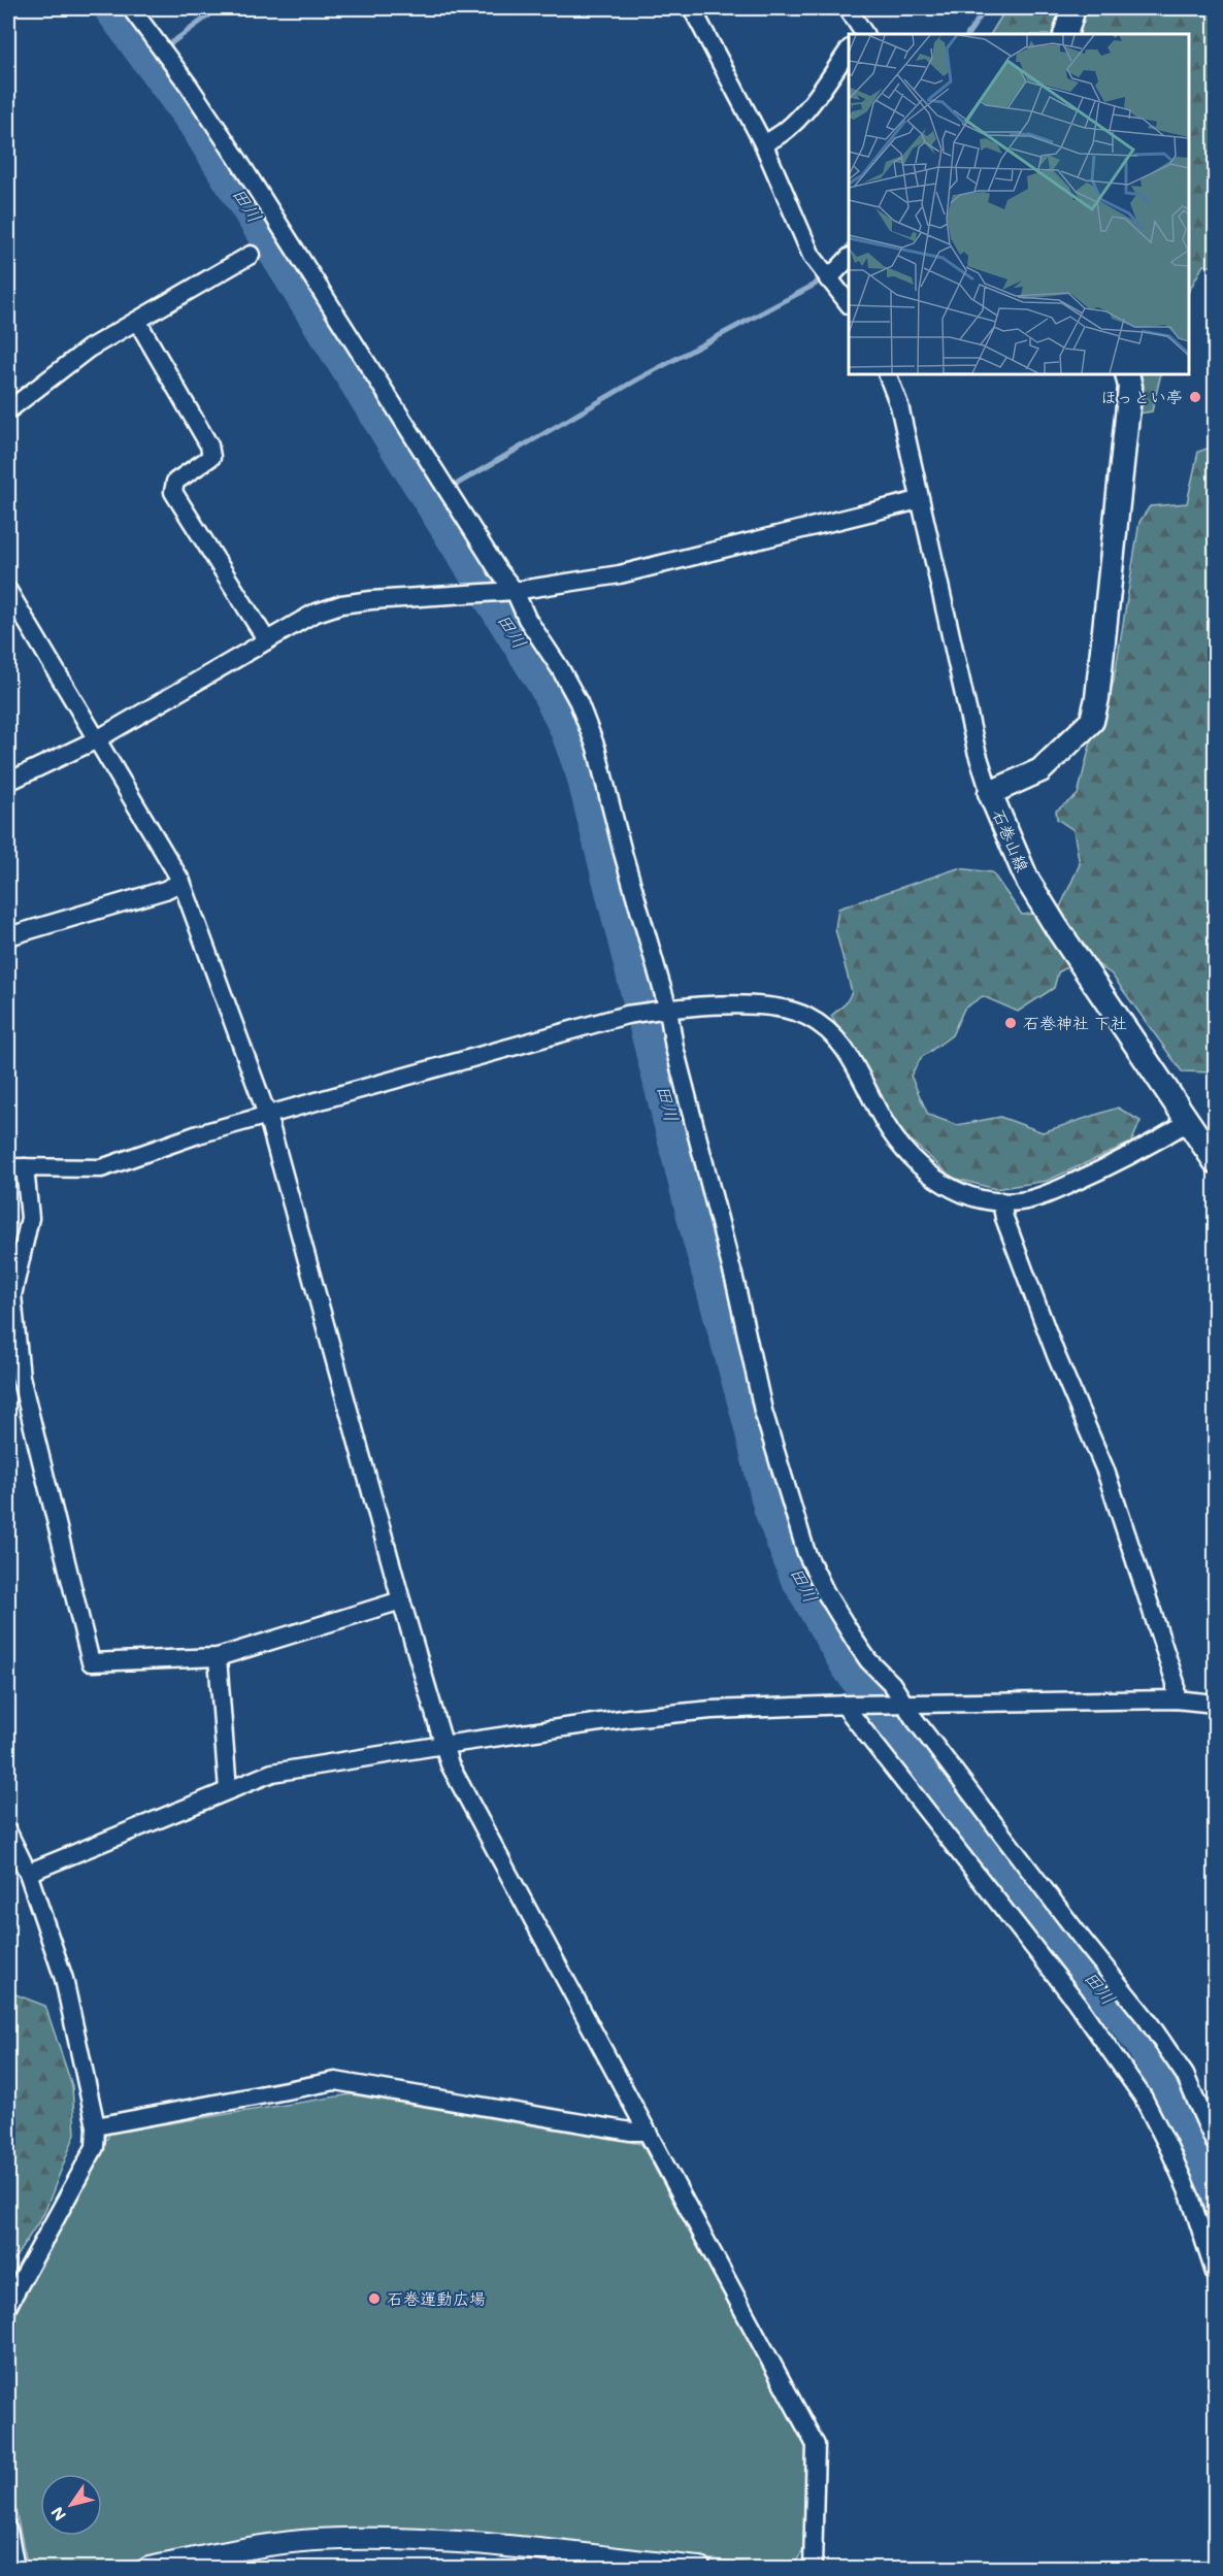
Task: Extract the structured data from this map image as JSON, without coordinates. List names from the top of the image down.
{
  "streets": {
    "main road": ["石巻山線"]
  },
  "water": ["田川"],
  "places": ["ほっとい亭", "石巻神社 下社", "石巻運動広場"],
  "north": "bottom left"
}
